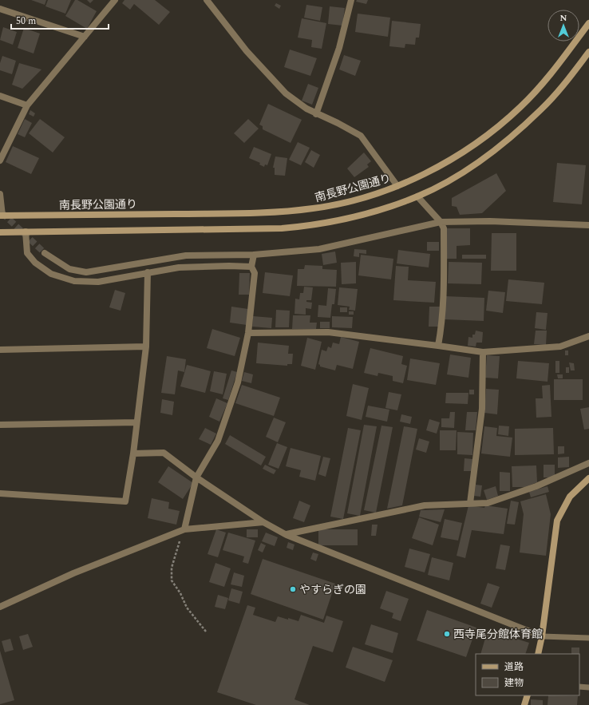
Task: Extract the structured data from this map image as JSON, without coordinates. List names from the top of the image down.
{
  "streets": {
    "street": ["南長野公園通り"]
  },
  "places": ["やすらぎの園", "西寺尾分館体育館"],
  "legend": ["道路", "建物"],
  "scale_bar": "50 m",
  "north": "top"
}
